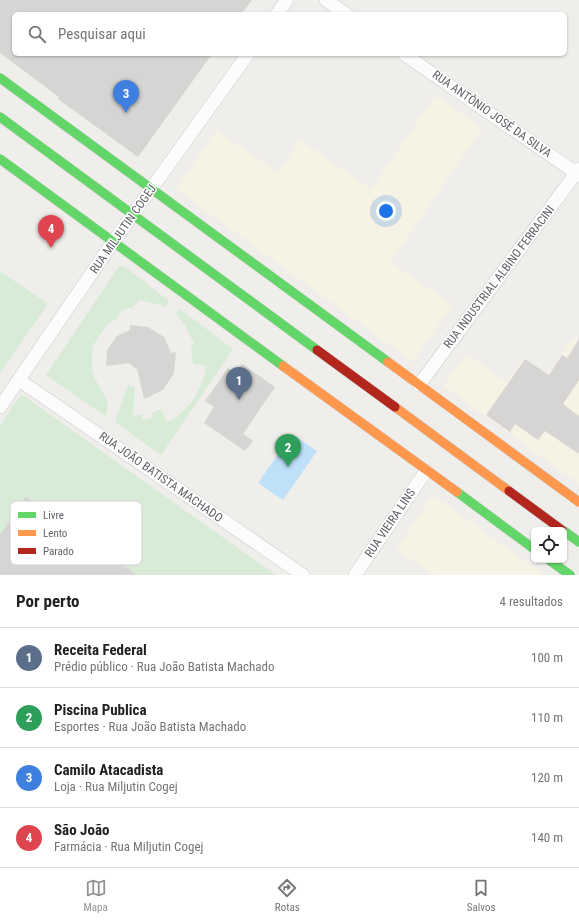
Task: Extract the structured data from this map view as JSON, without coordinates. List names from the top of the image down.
{
  "streets": {
    "street": [
      "RUA ANTÔNIO JOSÉ DA SILVA",
      "RUA MILJUTIN COGEJ",
      "RUA INDUSTRIAL ALBINO FERRACINI",
      "RUA JOÃO BATISTA MACHADO",
      "RUA VIEIRA LINS"
    ]
  },
  "crossings": [
    ["RUA ANTÔNIO JOSÉ DA SILVA", "RUA INDUSTRIAL ALBINO FERRACINI"],
    ["RUA MILJUTIN COGEJ", "RUA JOÃO BATISTA MACHADO"]
  ],
  "legend": ["Livre", "Lento", "Parado"],
  "page": {
    "search": "Pesquisar aqui",
    "pins": [
      "3",
      "4",
      "1",
      "2"
    ],
    "heading": ["Por perto", "4 resultados"],
    "list": [
      {
        "mark": "1",
        "name": "Receita Federal",
        "note": "Prédio público · Rua João Batista Machado",
        "value": "100 m"
      },
      {
        "mark": "2",
        "name": "Piscina Publica",
        "note": "Esportes · Rua João Batista Machado",
        "value": "110 m"
      },
      {
        "mark": "3",
        "name": "Camilo Atacadista",
        "note": "Loja · Rua Miljutin Cogej",
        "value": "120 m"
      },
      {
        "mark": "4",
        "name": "São João",
        "note": "Farmácia · Rua Miljutin Cogej",
        "value": "140 m"
      }
    ],
    "nav": ["Mapa", "Rotas", "Salvos"]
  }
}
